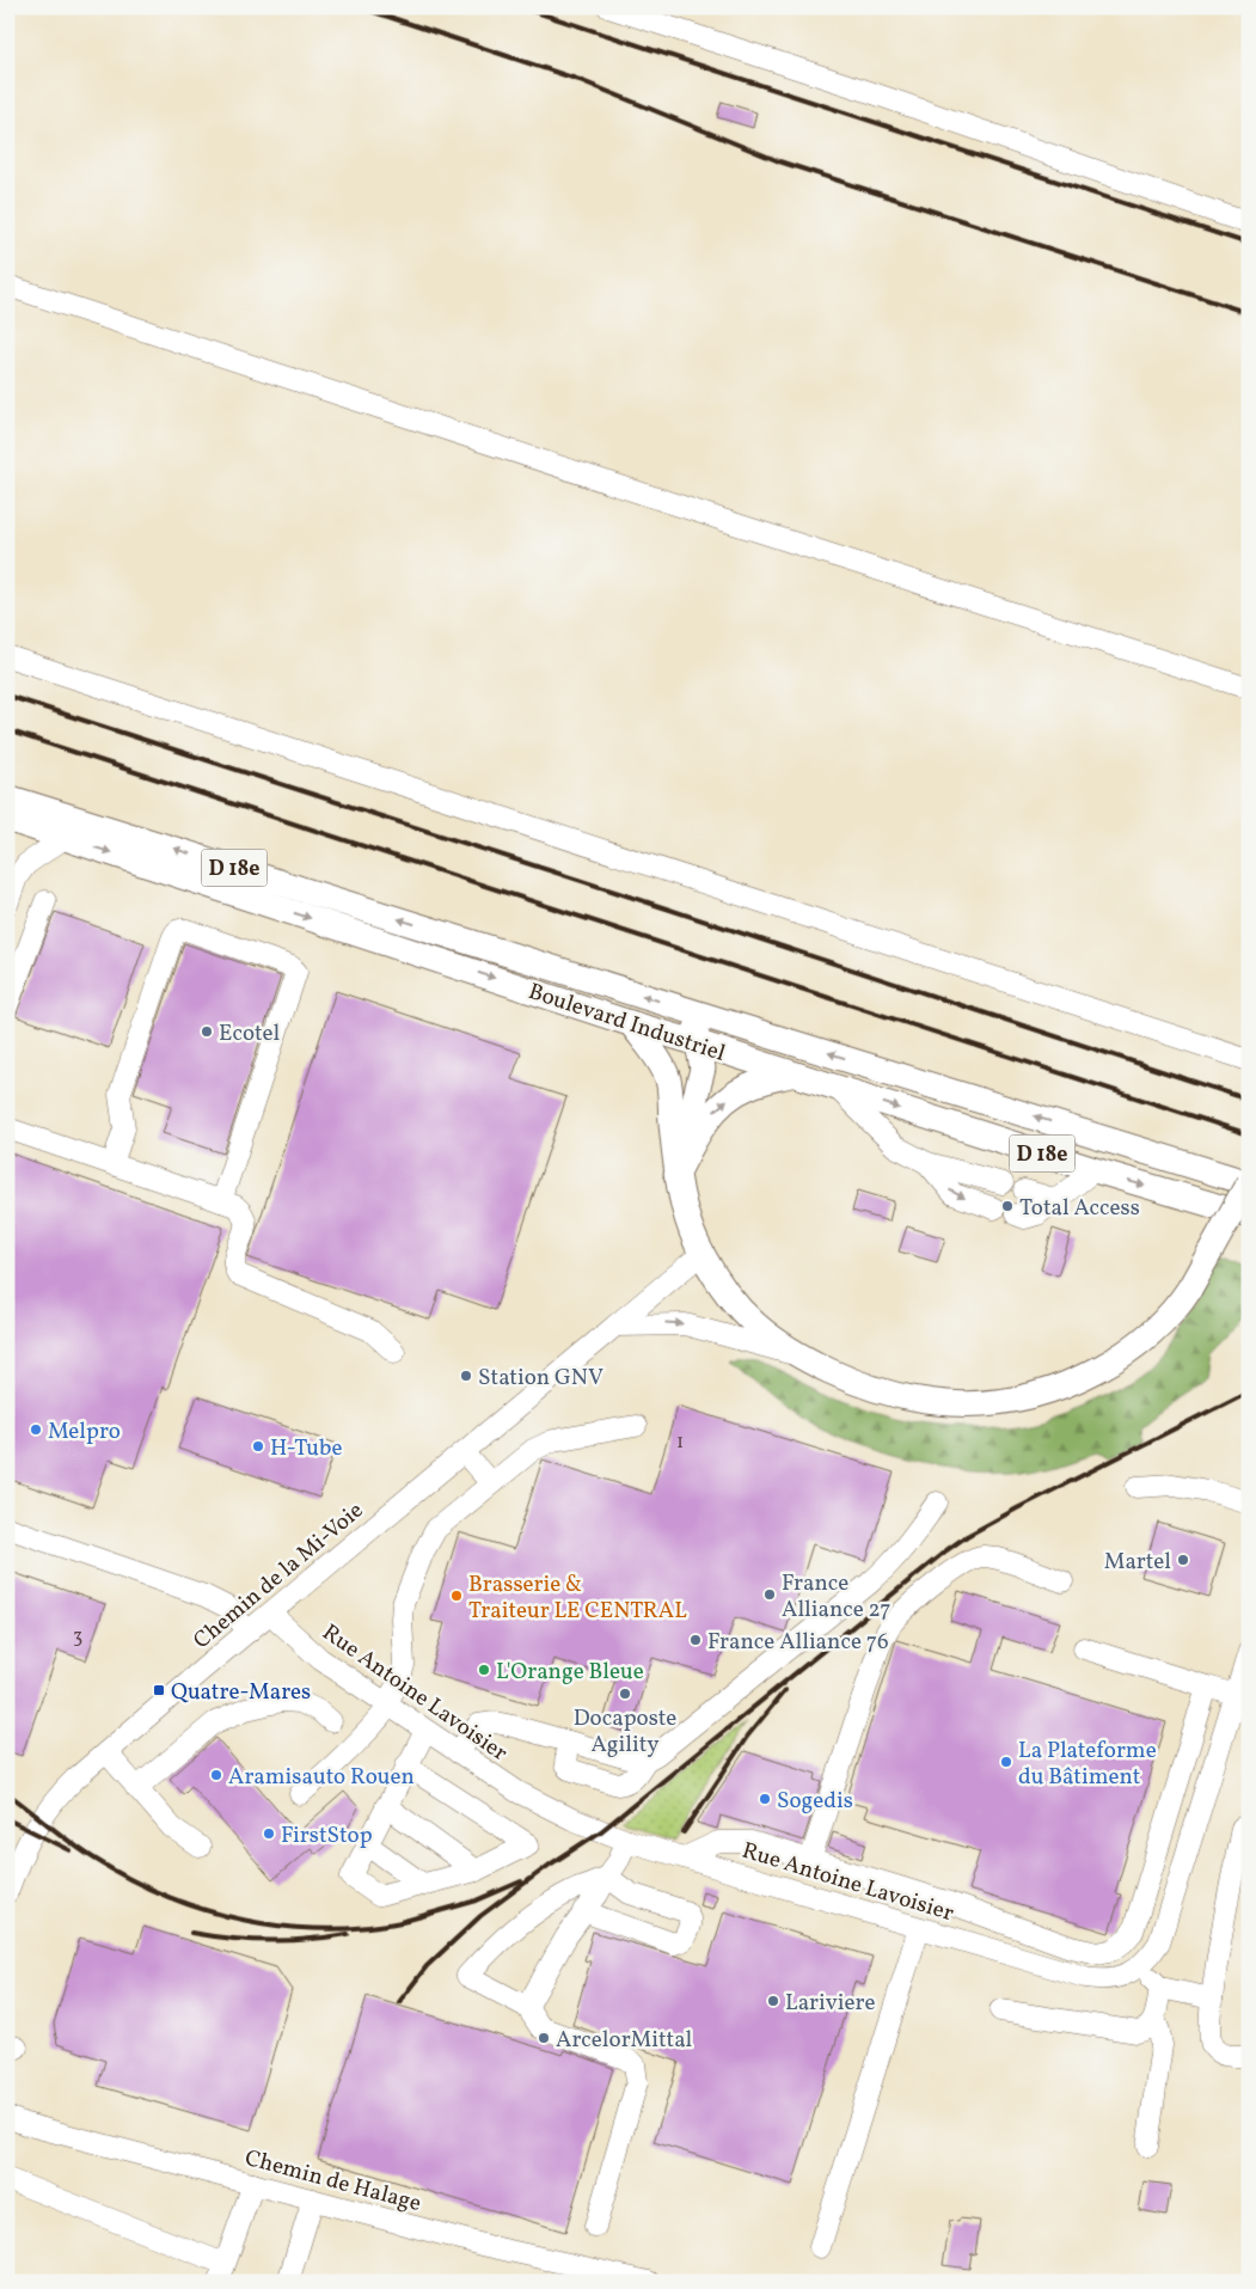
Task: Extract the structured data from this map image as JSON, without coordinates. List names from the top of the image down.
{
  "streets": {
    "main road": ["D 18e", "Boulevard Industriel"],
    "street": ["Chemin de la Mi-Voie", "Rue Antoine Lavoisier", "Chemin de Halage"]
  },
  "crossings": [
    ["Chemin de la Mi-Voie", "Rue Antoine Lavoisier"]
  ],
  "places": {
    "other": [
      "Ecotel",
      "Total Access",
      "Station GNV",
      "Melpro",
      "H-Tube",
      "Martel",
      "France Alliance 27",
      "Brasserie & Traiteur LE CENTRAL",
      "France Alliance 76",
      "L'Orange Bleue",
      "Docaposte Agility",
      "La Plateforme du Bâtiment",
      "Aramisauto Rouen",
      "Sogedis",
      "FirstStop",
      "Lariviere",
      "ArcelorMittal"
    ],
    "transit": ["Quatre-Mares"]
  },
  "house_numbers": ["1", "3"]
}
